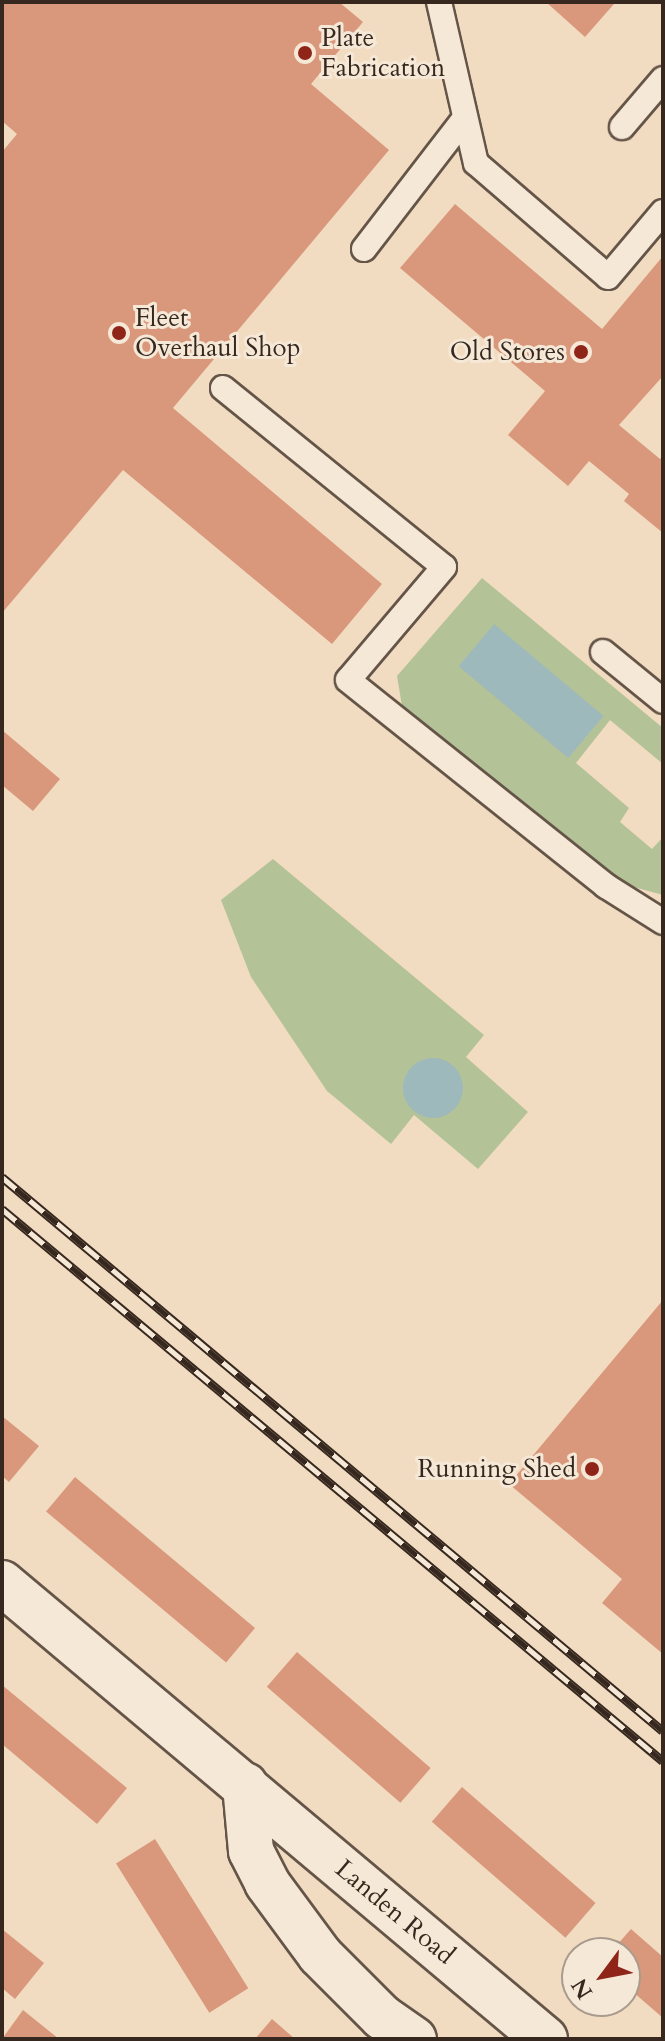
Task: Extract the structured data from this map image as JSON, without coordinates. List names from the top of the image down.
{
  "streets": {
    "street": ["Landen Road"]
  },
  "places": [
    "Plate Fabrication",
    "Fleet Overhaul Shop",
    "Old Stores",
    "Running Shed"
  ],
  "north": "bottom left"
}
